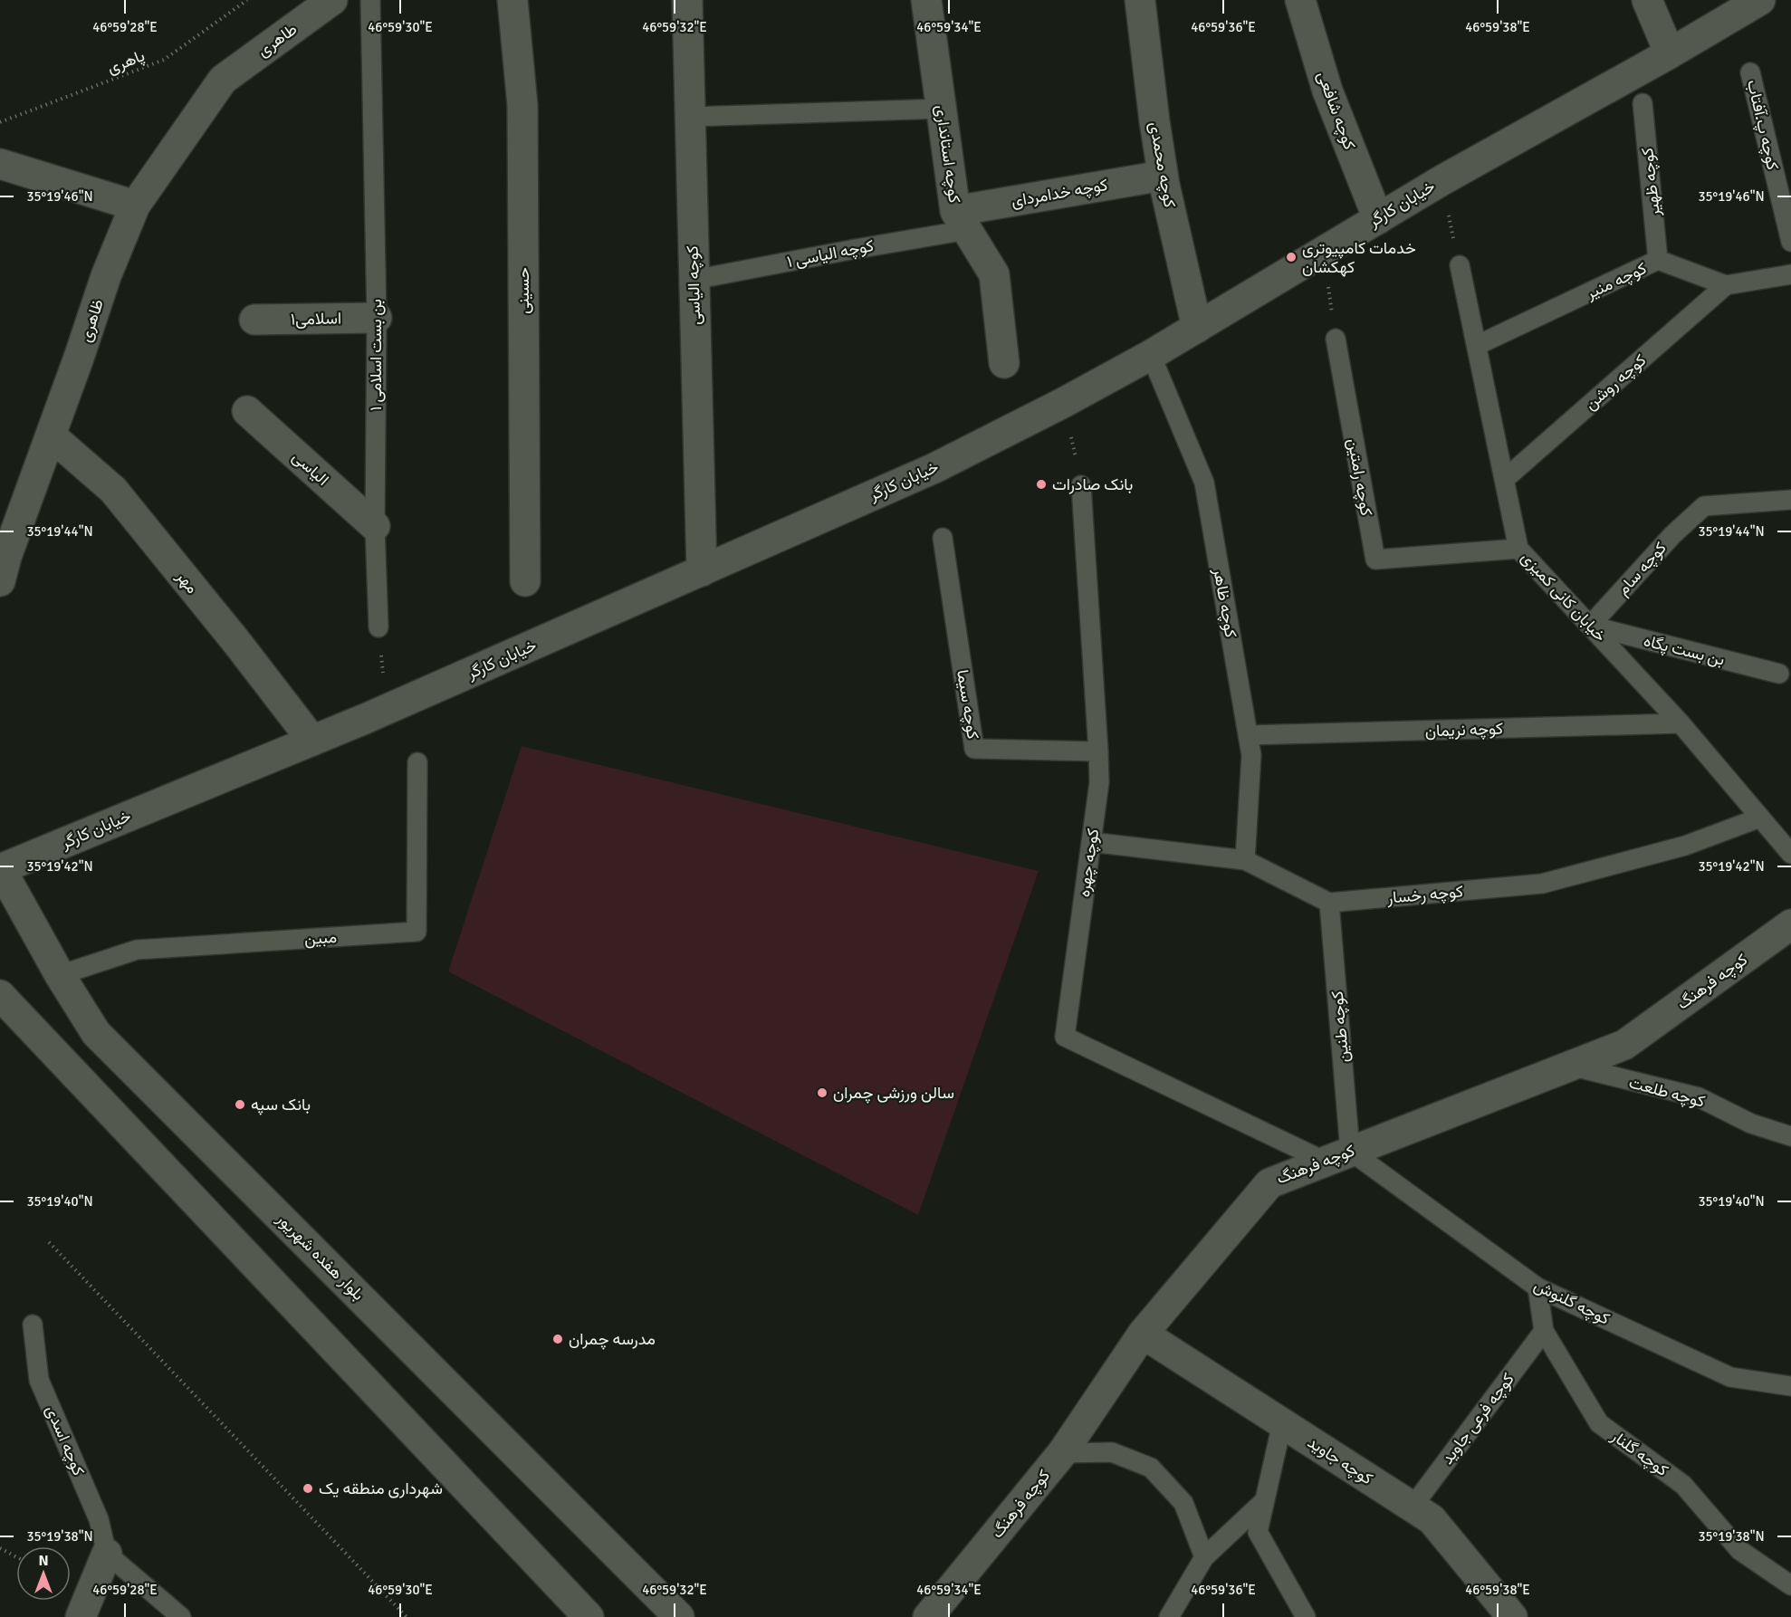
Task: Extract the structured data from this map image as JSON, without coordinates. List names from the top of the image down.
{
  "streets": {
    "street": [
      "طاهری",
      "کوچه شافعی",
      "کوچه استانداری",
      "کوچه محمدی",
      "کوچه خدامردای",
      "خیابان کارگر",
      "کوچه الیاسی",
      "حسینی",
      "اسلامی۱",
      "ظاهری",
      "الیاسی",
      "مهر",
      "کوچه فرهنگ",
      "بلوار هفده شهریور",
      "کوچه جاوید"
    ],
    "lane": [
      "کوچه پ.آفتاب",
      "کوچه ظهیر",
      "کوچه الیاسی ۱",
      "کوچه منیر",
      "بن بست اسلامی ۱",
      "کوچه روشن",
      "کوچه رامتین",
      "کوچه سام",
      "خیابان کانی کمیزی",
      "کوچه ظاهر",
      "بن بست پگاه",
      "کوچه سیما",
      "کوچه نریمان",
      "کوچه چهره",
      "کوچه رخسار",
      "مبین",
      "کوچه طنین",
      "کوچه طلعت",
      "کوچه گلنوش",
      "کوچه فرعی جاوید",
      "کوچه اسدی",
      "کوچه گلنار"
    ],
    "path": ["پاهری"]
  },
  "crossings": [
    ["طاهری", "ظاهری"],
    ["کوچه شافعی", "خیابان کارگر"],
    ["کوچه استانداری", "کوچه خدامردای"],
    ["کوچه استانداری", "کوچه الیاسی ۱"],
    ["کوچه محمدی", "کوچه خدامردای"],
    ["کوچه محمدی", "خیابان کارگر"],
    ["کوچه ظهیر", "کوچه منیر"],
    ["کوچه خدامردای", "کوچه الیاسی ۱"],
    ["خیابان کارگر", "کوچه الیاسی"],
    ["خیابان کارگر", "مهر"],
    ["خیابان کارگر", "کوچه ظاهر"],
    ["خیابان کارگر", "بلوار هفده شهریور"],
    ["کوچه الیاسی ۱", "کوچه الیاسی"],
    ["کوچه منیر", "کوچه روشن"],
    ["کوچه منیر", "خیابان کانی کمیزی"],
    ["اسلامی۱", "بن بست اسلامی ۱"],
    ["ظاهری", "مهر"],
    ["بن بست اسلامی ۱", "الیاسی"],
    ["کوچه روشن", "خیابان کانی کمیزی"],
    ["کوچه رامتین", "خیابان کانی کمیزی"],
    ["کوچه سام", "خیابان کانی کمیزی"],
    ["کوچه سام", "بن بست پگاه"],
    ["خیابان کانی کمیزی", "بن بست پگاه"],
    ["خیابان کانی کمیزی", "کوچه نریمان"],
    ["خیابان کانی کمیزی", "کوچه رخسار"],
    ["کوچه ظاهر", "کوچه نریمان"],
    ["کوچه سیما", "کوچه چهره"],
    ["کوچه چهره", "کوچه فرهنگ"],
    ["کوچه چهره", "کوچه طنین"],
    ["کوچه چهره", "کوچه گلنوش"],
    ["کوچه رخسار", "کوچه طنین"],
    ["مبین", "بلوار هفده شهریور"],
    ["کوچه فرهنگ", "کوچه طنین"],
    ["کوچه فرهنگ", "کوچه طلعت"],
    ["کوچه فرهنگ", "کوچه گلنوش"],
    ["کوچه فرهنگ", "کوچه جاوید"],
    ["کوچه طنین", "کوچه گلنوش"],
    ["کوچه گلنوش", "کوچه گلنار"],
    ["کوچه فرعی جاوید", "کوچه گلنار"],
    ["کوچه فرعی جاوید", "کوچه جاوید"]
  ],
  "places": [
    "خدمات کامپیوتری کهکشان",
    "بانک صادرات",
    "سالن ورزشی چمران",
    "بانک سپه",
    "مدرسه چمران",
    "شهرداری منطقه یک"
  ],
  "north": "top",
  "coordinates": [
    "46°59'28\"E",
    "46°59'30\"E",
    "46°59'32\"E",
    "46°59'34\"E",
    "46°59'36\"E",
    "46°59'38\"E",
    "35°19'46\"N",
    "35°19'44\"N",
    "35°19'42\"N",
    "35°19'40\"N",
    "35°19'38\"N"
  ]
}
